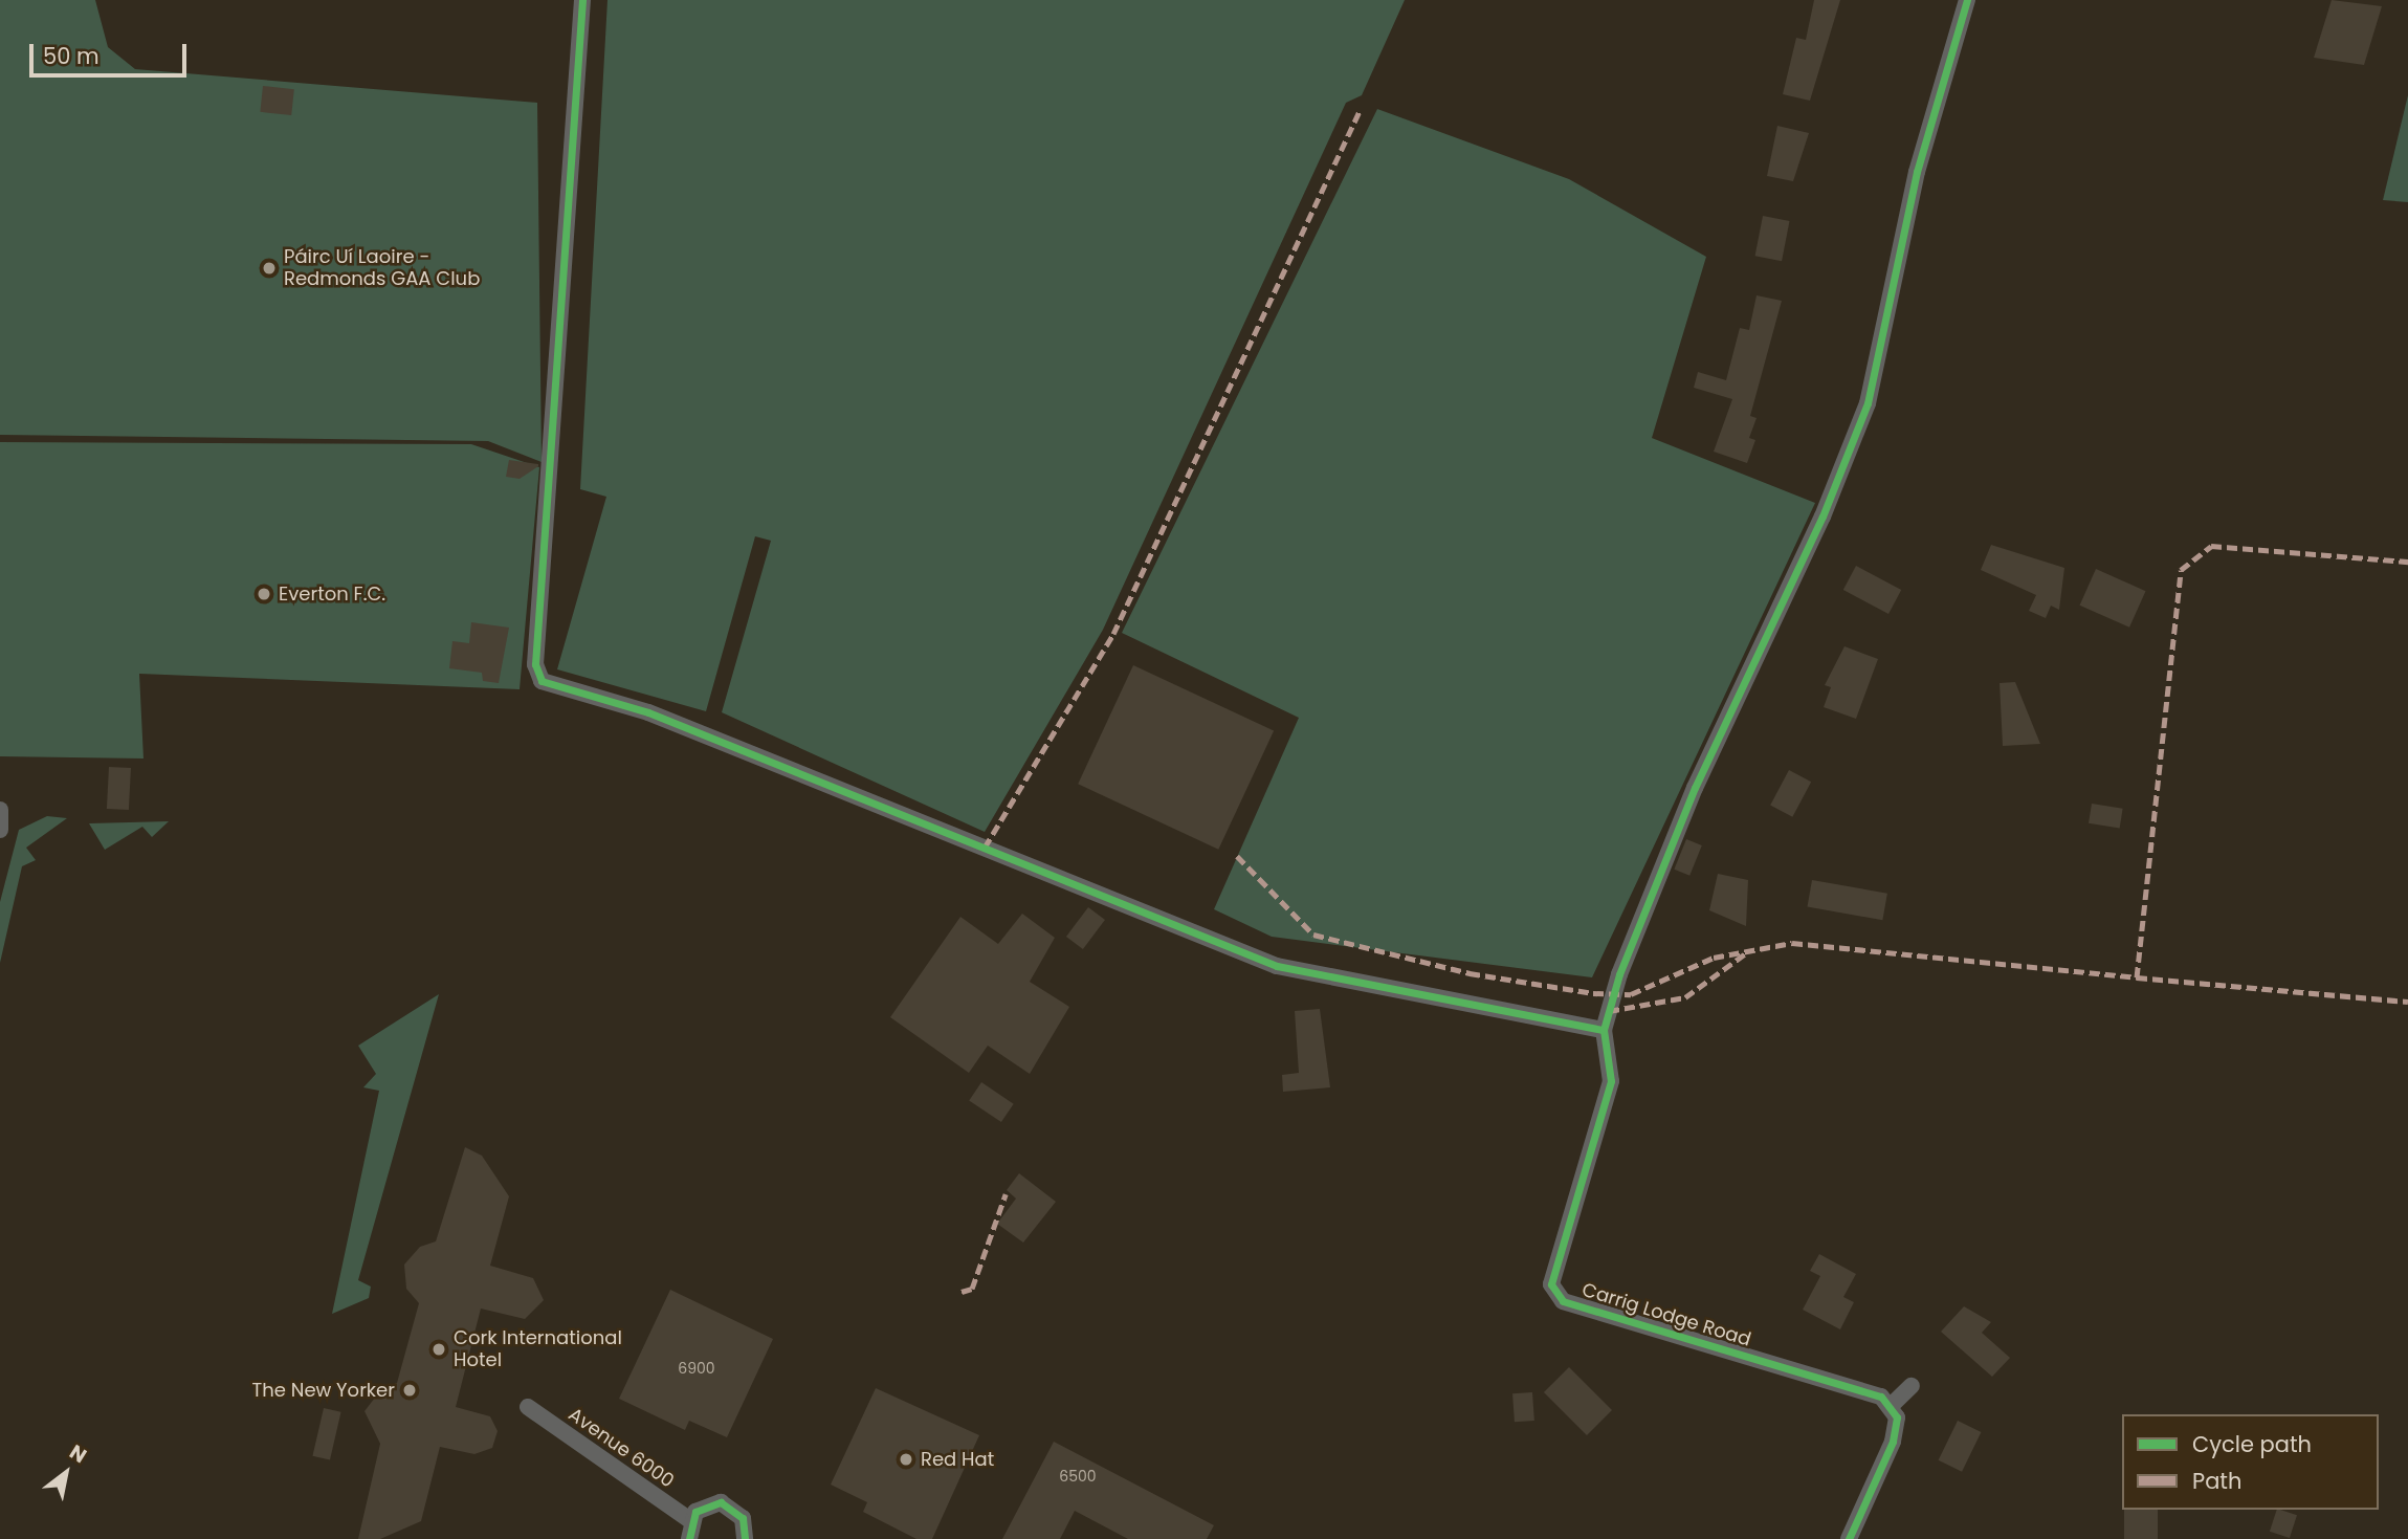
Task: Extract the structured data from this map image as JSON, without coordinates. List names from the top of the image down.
{
  "streets": {
    "street": ["Carrig Lodge Road", "Avenue 6000"]
  },
  "places": [
    "Páirc Uí Laoire - Redmonds GAA Club",
    "Everton F.C.",
    "Cork International Hotel",
    "The New Yorker",
    "Red Hat"
  ],
  "house_numbers": ["6900", "6500"],
  "legend": ["Cycle path", "Path"],
  "scale_bar": "50 m",
  "north": "top right"
}
